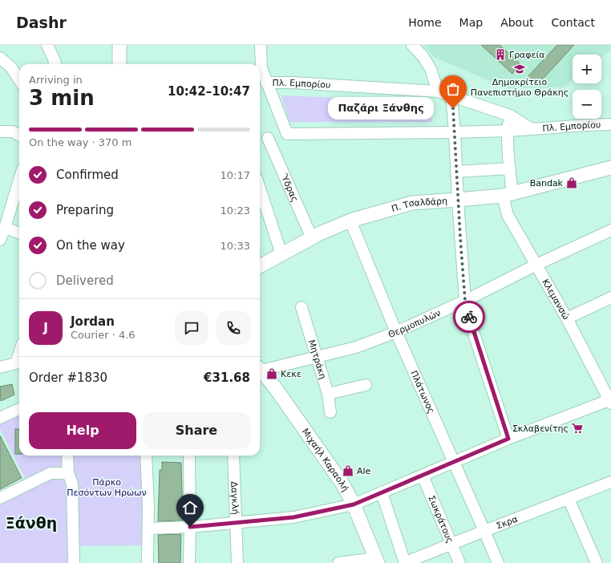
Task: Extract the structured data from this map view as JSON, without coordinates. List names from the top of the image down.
{
  "streets": {
    "main road": ["Π. Τσαλδάρη", "Μιχαήλ Καραολή"],
    "street": [
      "Πλ. Εμπορίου",
      "Ύδρας",
      "Κλεμανσώ",
      "Θερμοπυλών",
      "Μητράκη",
      "Πλάτωνος",
      "Δαγκλή",
      "Σωκράτους",
      "Σκρα"
    ]
  },
  "crossings": [
    ["Πλ. Εμπορίου", "Κλεμανσώ"],
    ["Ύδρας", "Π. Τσαλδάρη"],
    ["Π. Τσαλδάρη", "Κλεμανσώ"],
    ["Π. Τσαλδάρη", "Πλάτωνος"],
    ["Κλεμανσώ", "Θερμοπυλών"],
    ["Θερμοπυλών", "Μητράκη"],
    ["Θερμοπυλών", "Πλάτωνος"],
    ["Πλάτωνος", "Σκρα"],
    ["Σωκράτους", "Σκρα"]
  ],
  "districts": ["Ξάνθη"],
  "parks": ["Πάρκο Πεσόντων Ηρώων"],
  "places": {
    "building": ["Γραφεία"],
    "school or university": ["Δημοκρίτειο Πανεπιστήμιο Θράκης"],
    "other": ["Παζάρι Ξάνθης"],
    "shop": ["Bandak", "Κεκε", "Ale"],
    "supermarket": ["Σκλαβενίτης"]
  },
  "page": {
    "header": "Dashr",
    "nav": [
      "Home",
      "Map",
      "About",
      "Contact"
    ],
    "map_buttons": ["+", "−"],
    "heading": ["3 min", "Arriving in", "10:42–10:47"],
    "panel": [
      "Jordan",
      "Courier · 4.6",
      "Order #1830",
      "€31.68"
    ],
    "bubble": "Παζάρι Ξάνθης",
    "bar": "On the way · 370 m",
    "list": [
      ["Confirmed", "10:17"],
      ["Preparing", "10:23"],
      ["On the way", "10:33"],
      "Delivered"
    ],
    "round": "J",
    "buttons": ["Help", "Share"]
  }
}
